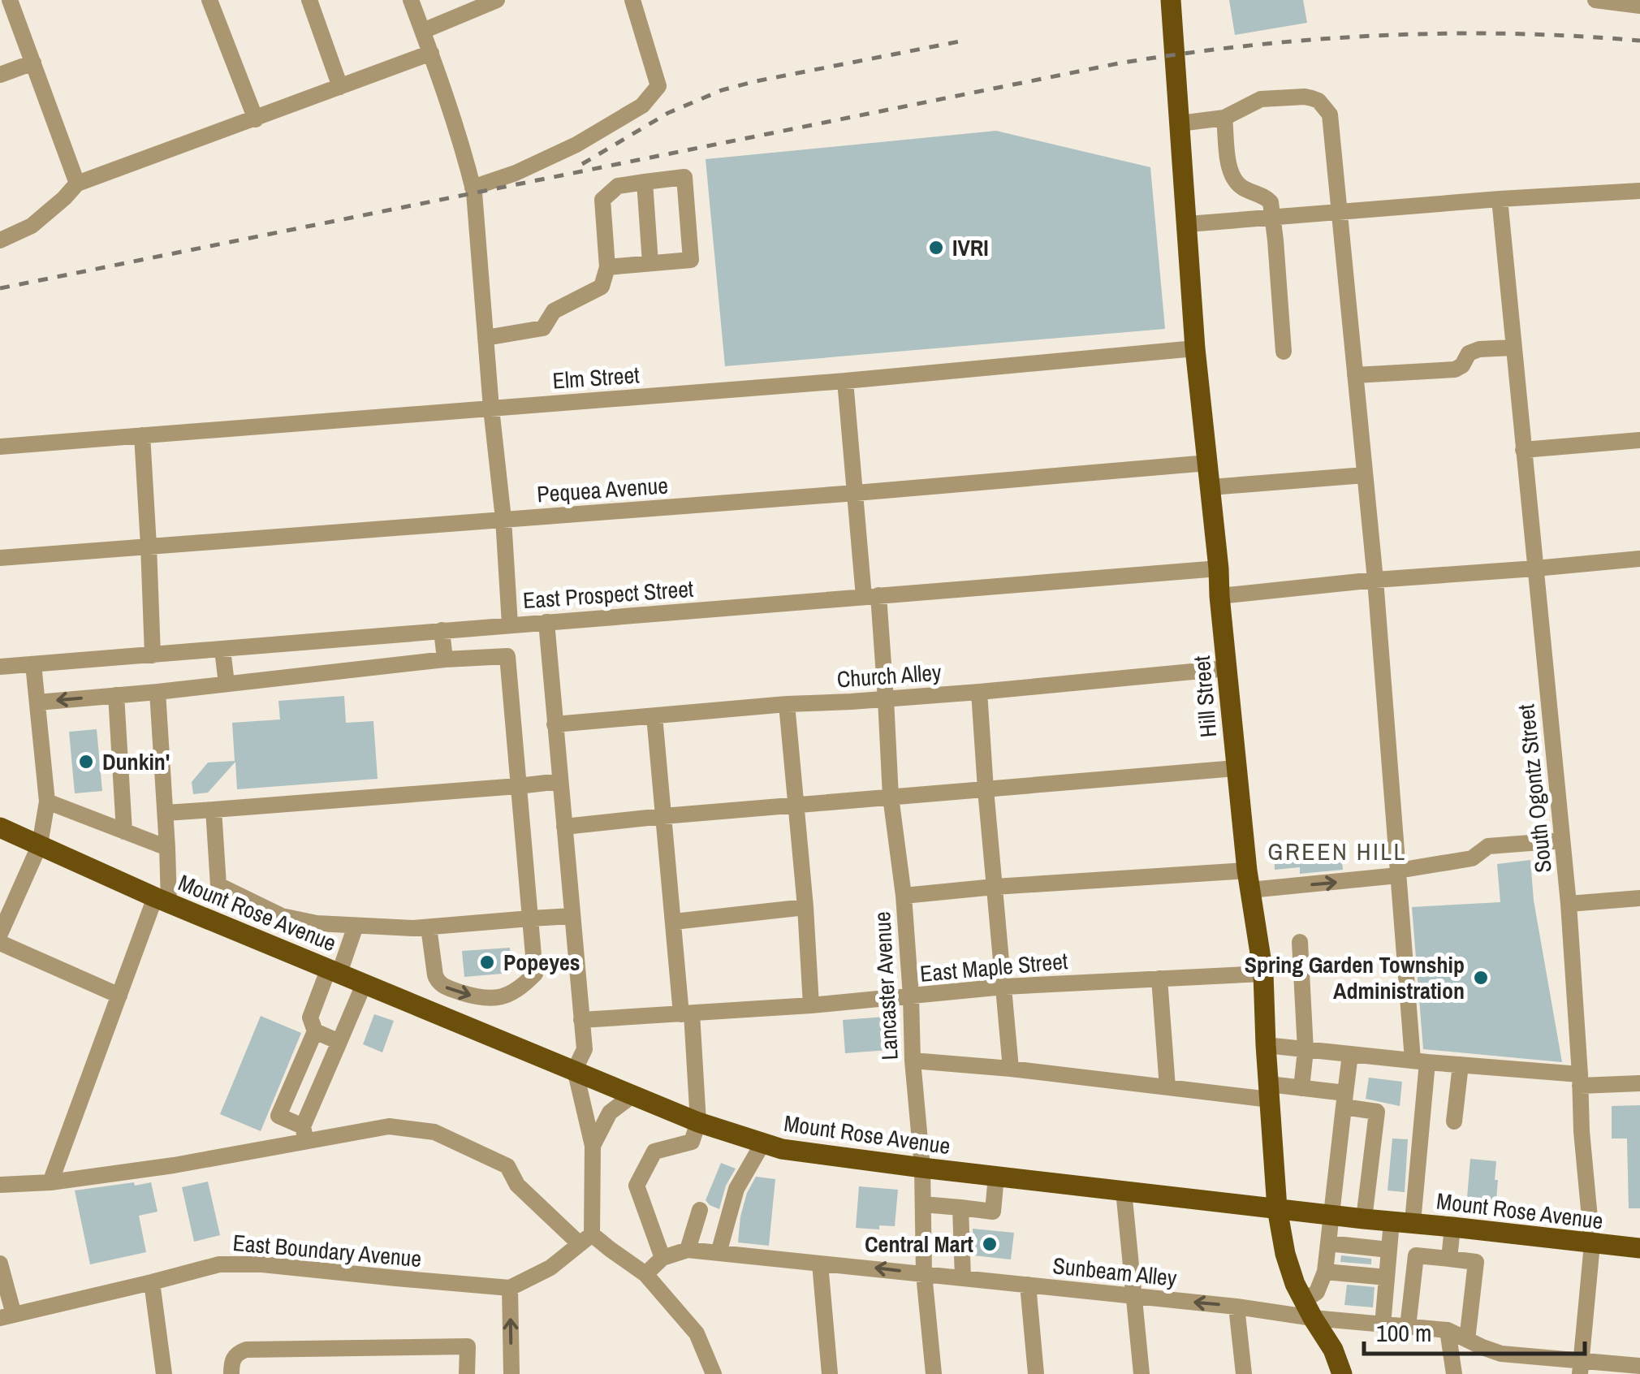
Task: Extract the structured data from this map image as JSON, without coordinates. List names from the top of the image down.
{
  "streets": {
    "main road": ["Hill Street", "Mount Rose Avenue"],
    "street": [
      "Elm Street",
      "Pequea Avenue",
      "East Prospect Street",
      "Church Alley",
      "South Ogontz Street",
      "East Maple Street",
      "Lancaster Avenue",
      "East Boundary Avenue",
      "Sunbeam Alley"
    ]
  },
  "crossings": [
    ["Elm Street", "Hill Street"],
    ["Elm Street", "Lancaster Avenue"],
    ["Pequea Avenue", "Hill Street"],
    ["Pequea Avenue", "Lancaster Avenue"],
    ["East Prospect Street", "Hill Street"],
    ["East Prospect Street", "Lancaster Avenue"],
    ["Church Alley", "Hill Street"],
    ["Church Alley", "Lancaster Avenue"],
    ["Hill Street", "Mount Rose Avenue"],
    ["Hill Street", "East Maple Street"],
    ["Hill Street", "Sunbeam Alley"],
    ["South Ogontz Street", "Mount Rose Avenue"],
    ["South Ogontz Street", "Sunbeam Alley"],
    ["Mount Rose Avenue", "Lancaster Avenue"],
    ["East Maple Street", "Lancaster Avenue"],
    ["Lancaster Avenue", "Sunbeam Alley"]
  ],
  "districts": ["GREEN HILL"],
  "places": [
    "IVRI",
    "Dunkin'",
    "Popeyes",
    "Spring Garden Township Administration",
    "Central Mart"
  ],
  "scale_bar": "100 m"
}
